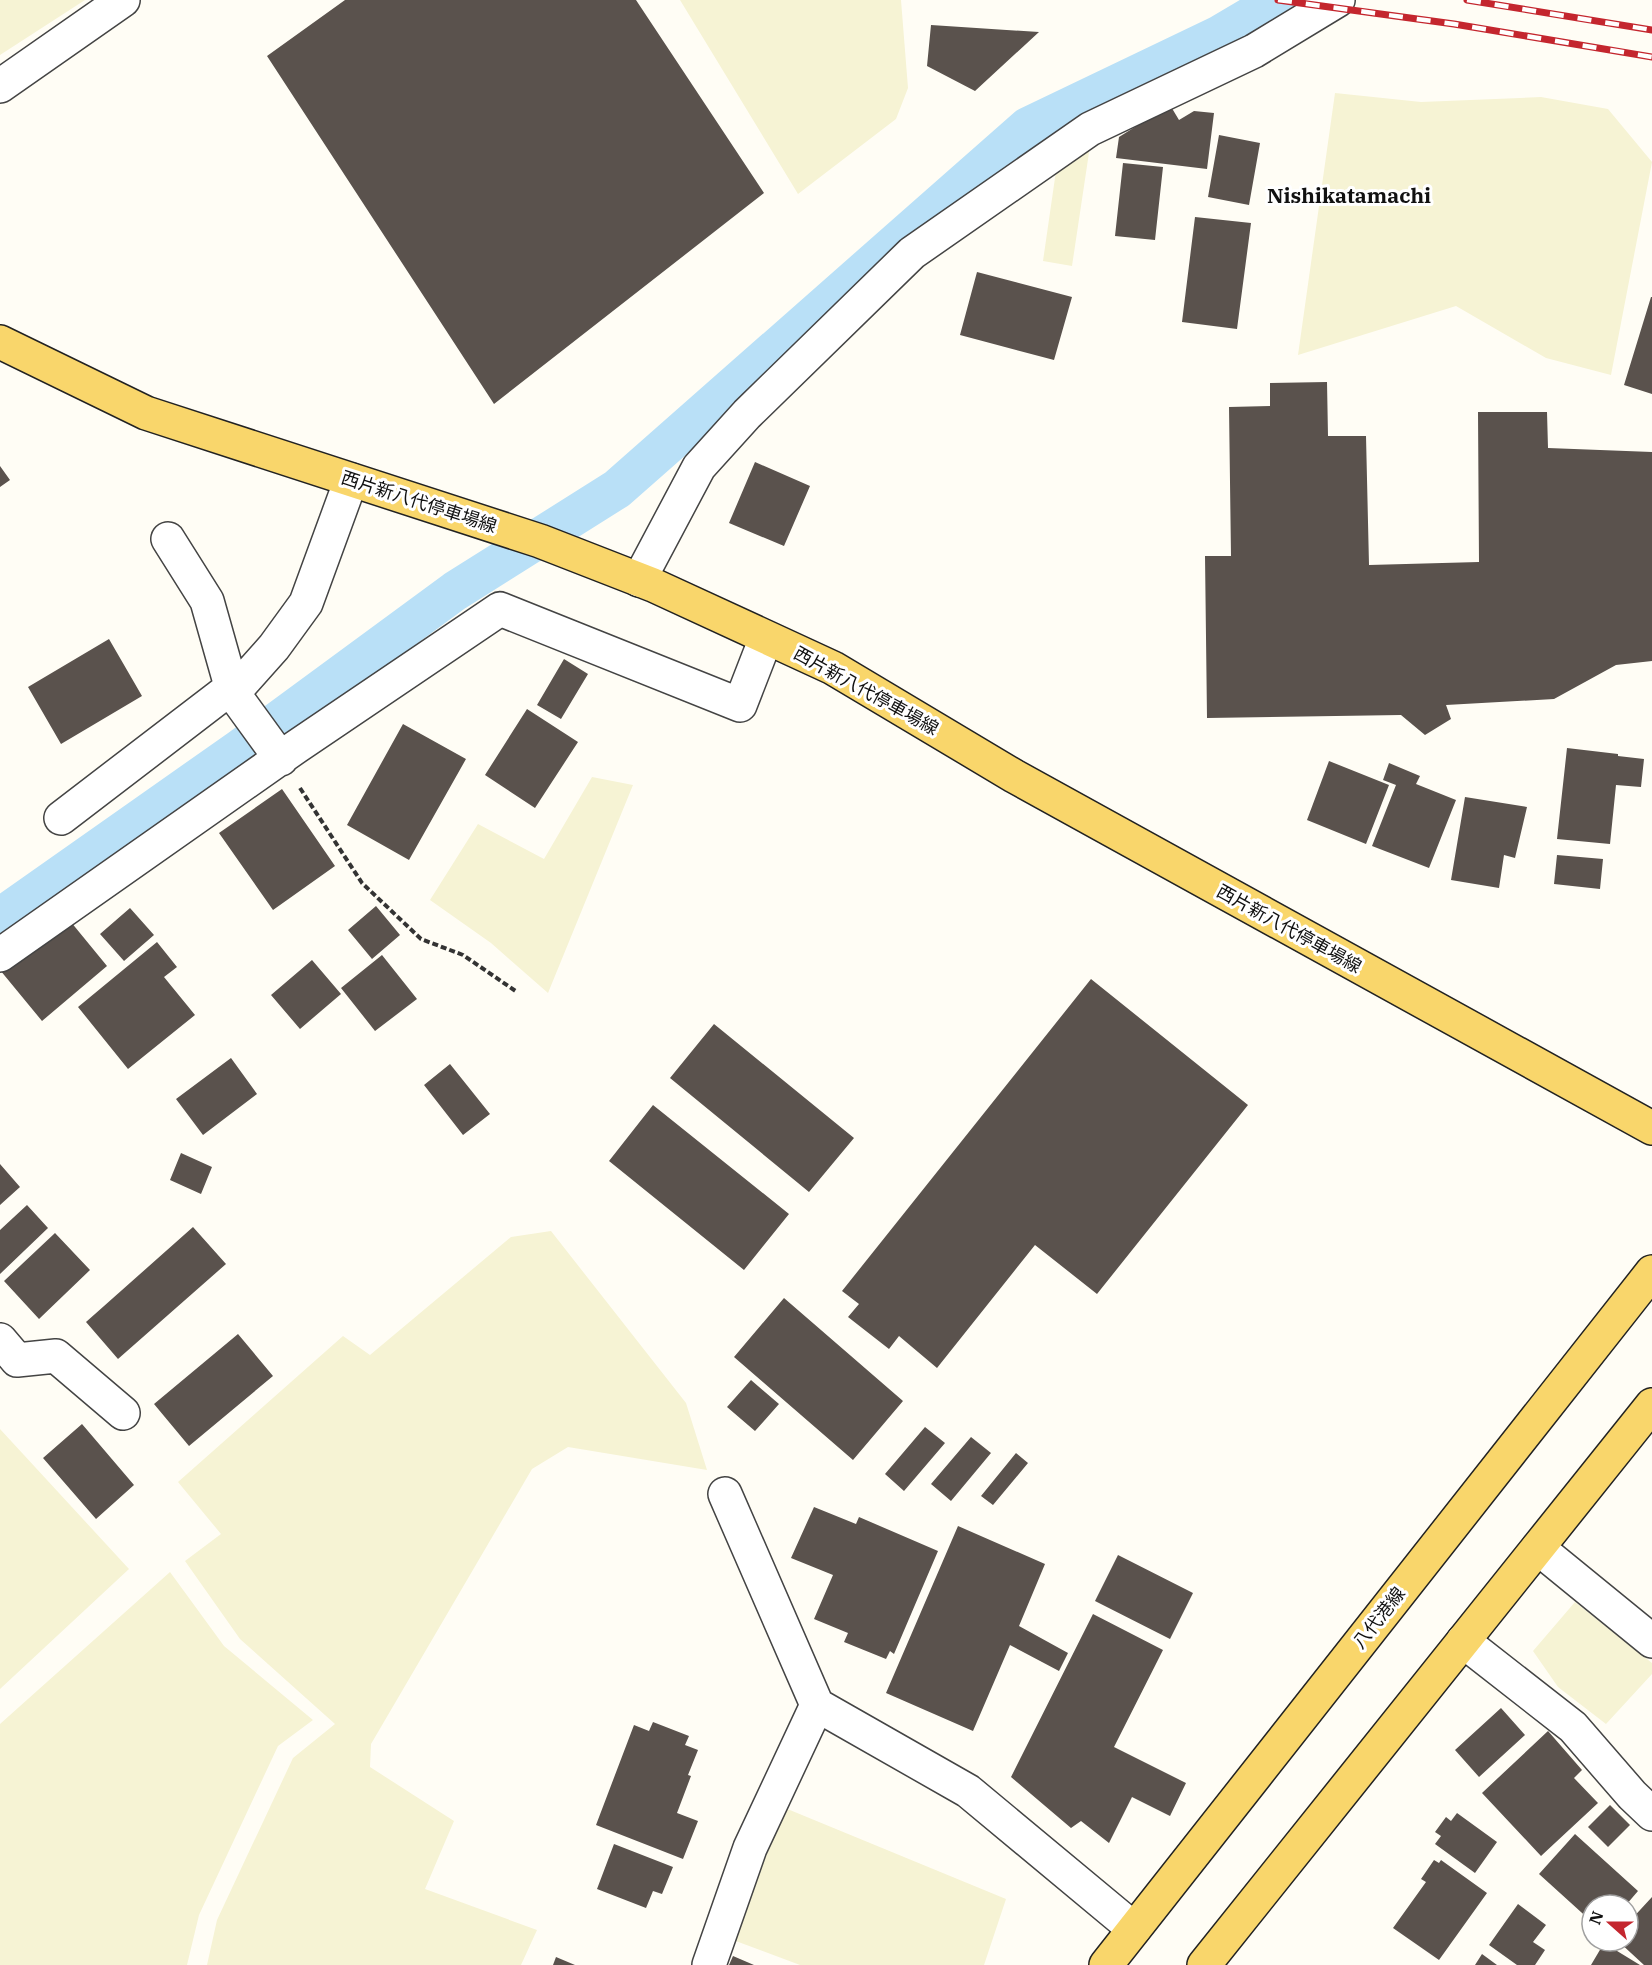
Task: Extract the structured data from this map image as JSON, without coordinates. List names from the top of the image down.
{
  "streets": {
    "main road": ["西片新八代停車場線", "八代港線"]
  },
  "districts": ["Nishikatamachi"],
  "north": "left"
}
